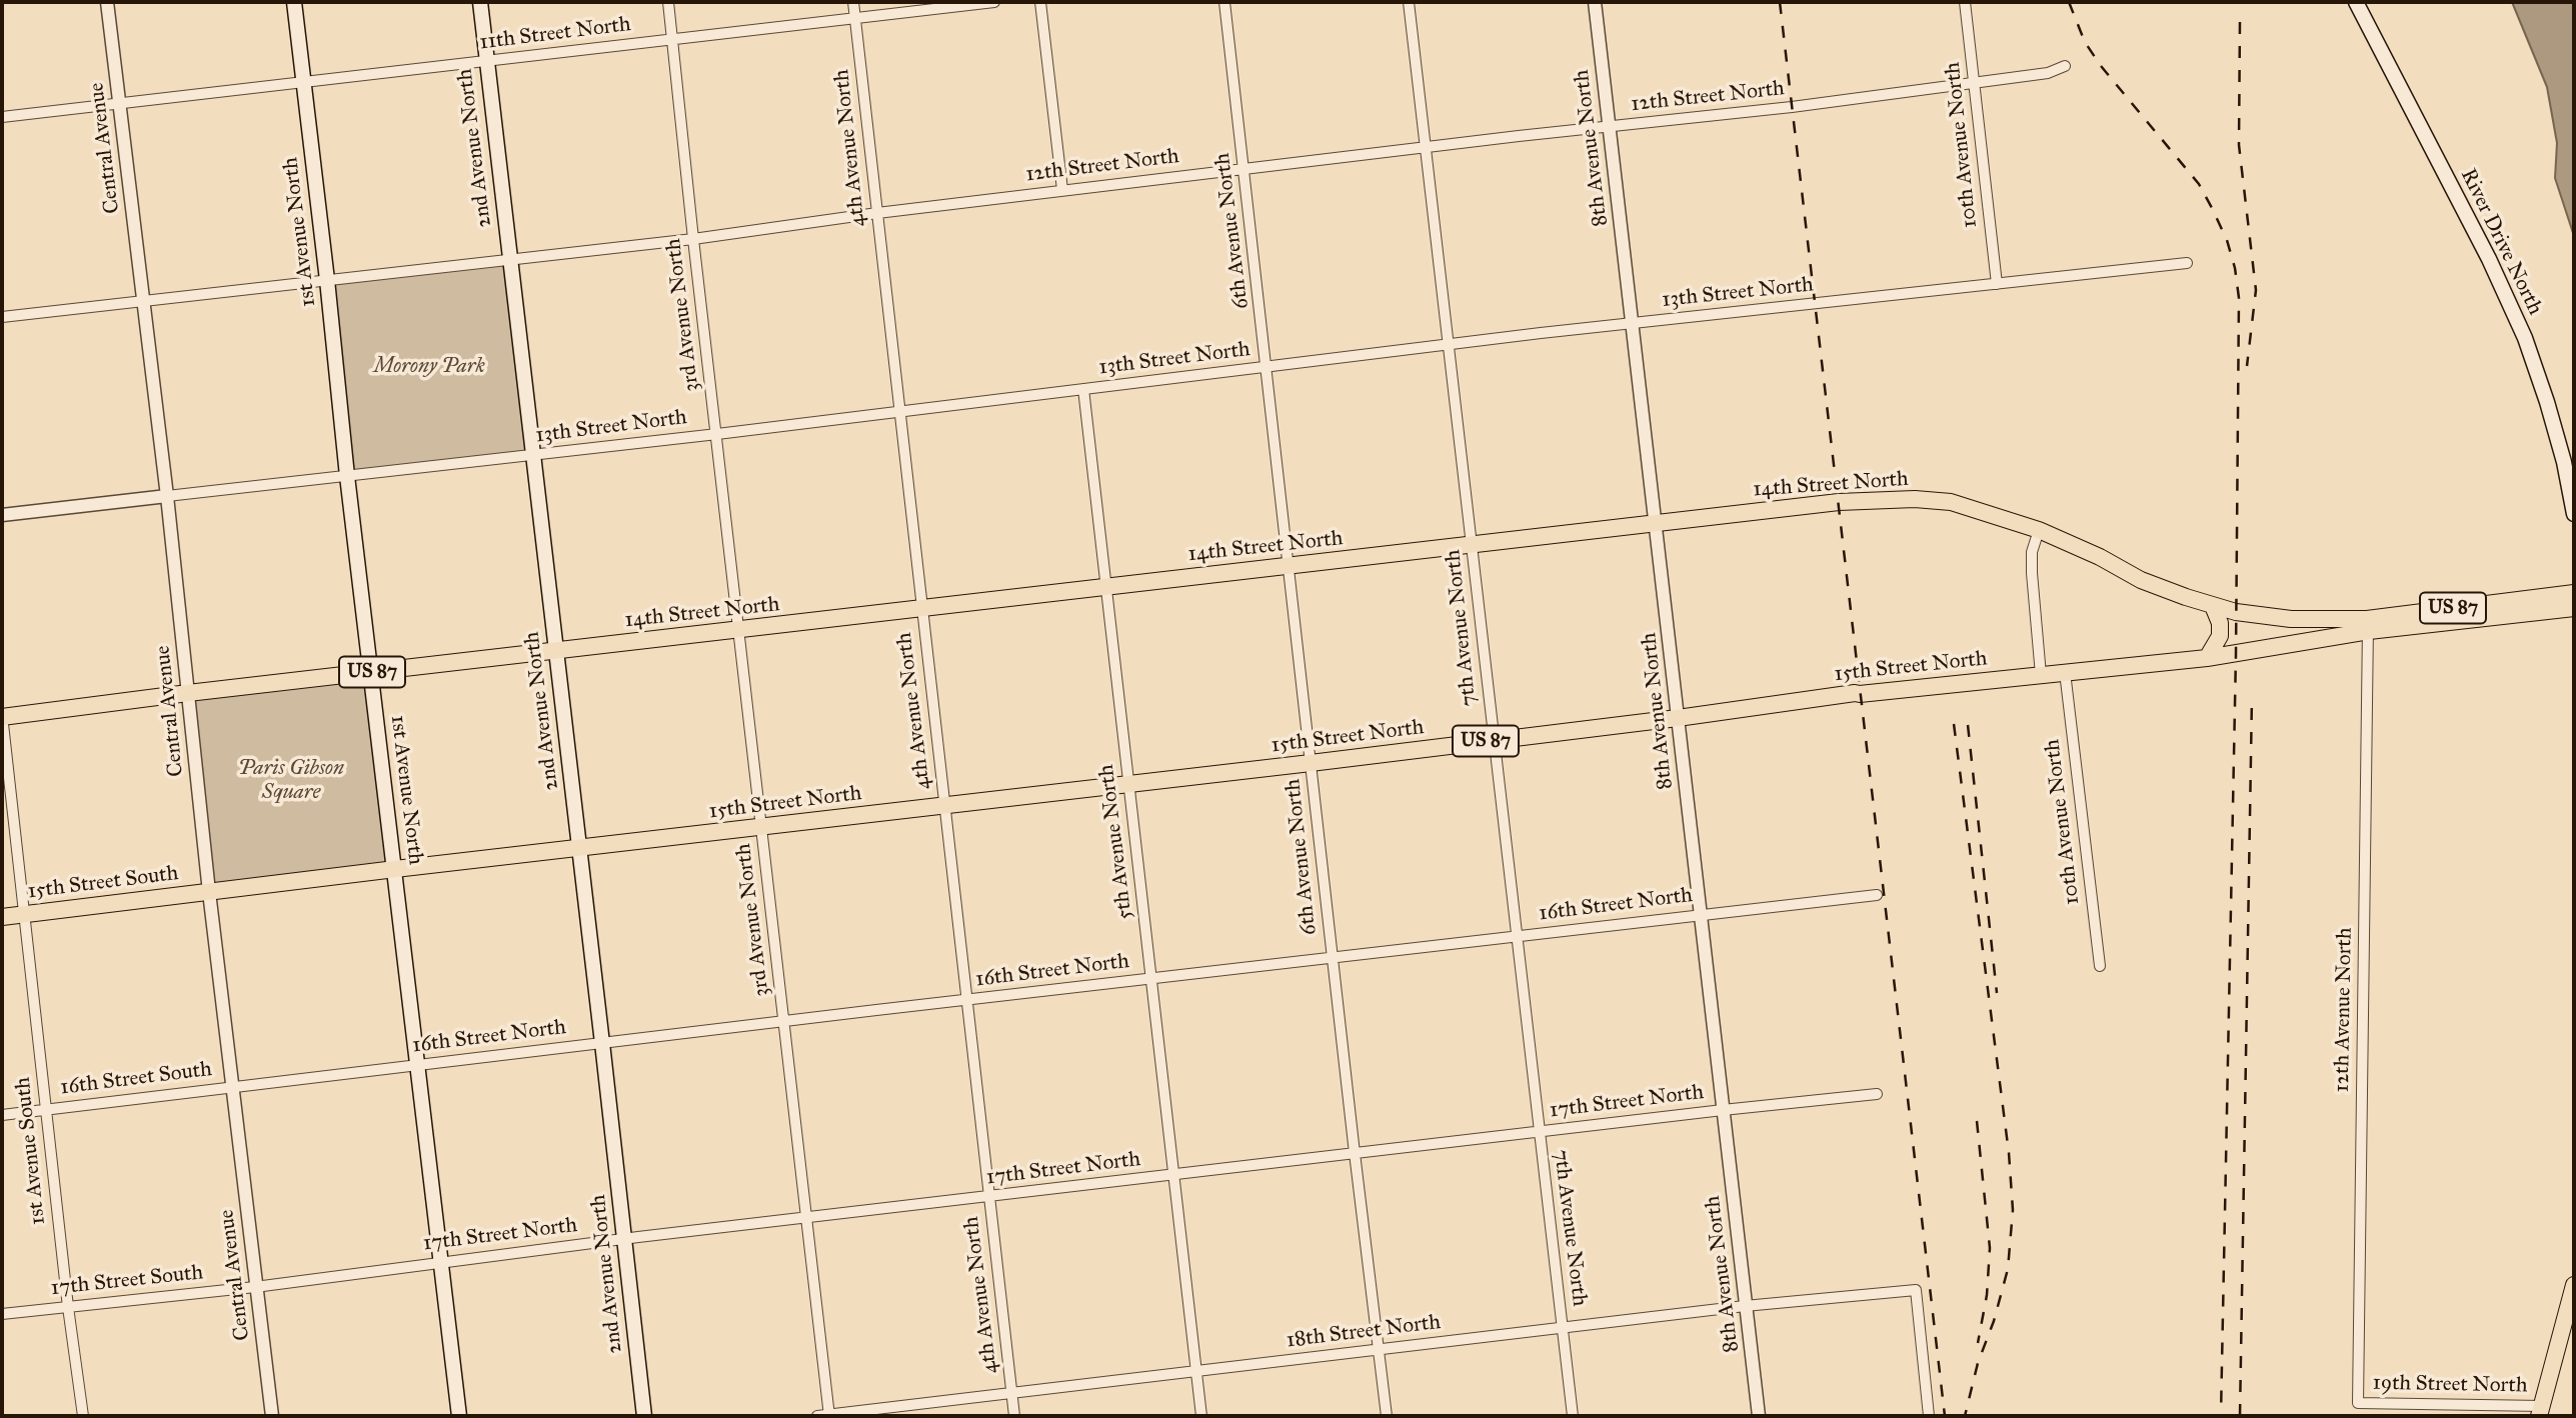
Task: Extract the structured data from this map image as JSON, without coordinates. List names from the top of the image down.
{
  "streets": {
    "main road": [
      "2nd Avenue North",
      "1st Avenue North",
      "River Drive North",
      "14th Street North",
      "US 87",
      "15th Street North",
      "15th Street South"
    ],
    "street": [
      "11th Street North",
      "12th Street North",
      "10th Avenue North",
      "Central Avenue",
      "4th Avenue North",
      "8th Avenue North",
      "6th Avenue North",
      "13th Street North",
      "3rd Avenue North",
      "7th Avenue North",
      "5th Avenue North",
      "16th Street North",
      "12th Avenue North",
      "16th Street South",
      "17th Street North",
      "1st Avenue South",
      "17th Street South",
      "18th Street North",
      "19th Street North"
    ]
  },
  "crossings": [
    ["11th Street North", "Central Avenue"],
    ["11th Street North", "2nd Avenue North"],
    ["11th Street North", "4th Avenue North"],
    ["11th Street North", "1st Avenue North"],
    ["11th Street North", "3rd Avenue North"],
    ["12th Street North", "10th Avenue North"],
    ["12th Street North", "Central Avenue"],
    ["12th Street North", "2nd Avenue North"],
    ["12th Street North", "4th Avenue North"],
    ["12th Street North", "8th Avenue North"],
    ["12th Street North", "6th Avenue North"],
    ["12th Street North", "1st Avenue North"],
    ["12th Street North", "3rd Avenue North"],
    ["12th Street North", "7th Avenue North"],
    ["10th Avenue North", "13th Street North"],
    ["10th Avenue North", "15th Street North"],
    ["Central Avenue", "13th Street North"],
    ["Central Avenue", "14th Street North"],
    ["Central Avenue", "US 87"],
    ["Central Avenue", "15th Street North"],
    ["Central Avenue", "15th Street South"],
    ["Central Avenue", "16th Street North"],
    ["Central Avenue", "16th Street South"],
    ["Central Avenue", "17th Street North"],
    ["Central Avenue", "17th Street South"],
    ["2nd Avenue North", "13th Street North"],
    ["2nd Avenue North", "14th Street North"],
    ["2nd Avenue North", "15th Street North"],
    ["2nd Avenue North", "16th Street North"],
    ["2nd Avenue North", "17th Street North"],
    ["4th Avenue North", "13th Street North"],
    ["4th Avenue North", "14th Street North"],
    ["4th Avenue North", "15th Street North"],
    ["4th Avenue North", "16th Street North"],
    ["4th Avenue North", "17th Street North"],
    ["4th Avenue North", "18th Street North"],
    ["8th Avenue North", "13th Street North"],
    ["8th Avenue North", "14th Street North"],
    ["8th Avenue North", "15th Street North"],
    ["8th Avenue North", "16th Street North"],
    ["8th Avenue North", "17th Street North"],
    ["8th Avenue North", "18th Street North"],
    ["6th Avenue North", "13th Street North"],
    ["6th Avenue North", "14th Street North"],
    ["6th Avenue North", "15th Street North"],
    ["6th Avenue North", "16th Street North"],
    ["6th Avenue North", "17th Street North"],
    ["6th Avenue North", "18th Street North"],
    ["1st Avenue North", "13th Street North"],
    ["1st Avenue North", "14th Street North"],
    ["1st Avenue North", "15th Street North"],
    ["1st Avenue North", "16th Street North"],
    ["1st Avenue North", "17th Street North"],
    ["13th Street North", "3rd Avenue North"],
    ["13th Street North", "7th Avenue North"],
    ["13th Street North", "5th Avenue North"],
    ["3rd Avenue North", "14th Street North"],
    ["3rd Avenue North", "15th Street North"],
    ["3rd Avenue North", "16th Street North"],
    ["3rd Avenue North", "17th Street North"],
    ["3rd Avenue North", "18th Street North"],
    ["14th Street North", "US 87"],
    ["14th Street North", "7th Avenue North"],
    ["14th Street North", "15th Street North"],
    ["14th Street North", "5th Avenue North"],
    ["US 87", "1st Avenue South"],
    ["7th Avenue North", "15th Street North"],
    ["7th Avenue North", "16th Street North"],
    ["7th Avenue North", "17th Street North"],
    ["7th Avenue North", "18th Street North"],
    ["15th Street North", "5th Avenue North"],
    ["15th Street North", "15th Street South"],
    ["15th Street North", "12th Avenue North"],
    ["5th Avenue North", "16th Street North"],
    ["5th Avenue North", "17th Street North"],
    ["5th Avenue North", "18th Street North"],
    ["15th Street South", "1st Avenue South"],
    ["16th Street North", "16th Street South"],
    ["12th Avenue North", "19th Street North"],
    ["16th Street South", "1st Avenue South"],
    ["17th Street North", "17th Street South"],
    ["1st Avenue South", "17th Street South"]
  ],
  "parks": ["Morony Park", "Paris Gibson Square"]
}
